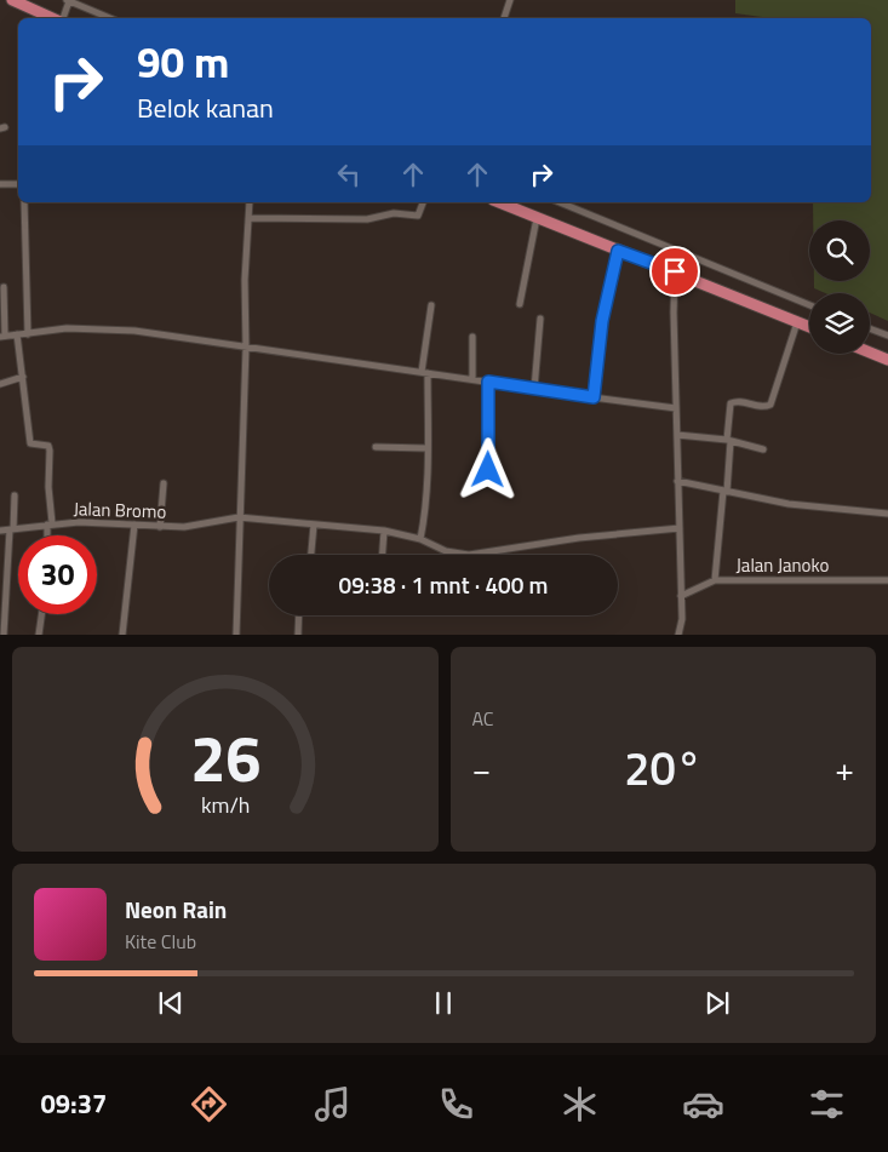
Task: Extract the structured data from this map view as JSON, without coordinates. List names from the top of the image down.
{
  "streets": {
    "street": ["Jalan Bromo", "Jalan Janoko"]
  },
  "page": {
    "turn": ["90 m", "Belok kanan"],
    "limit": "30",
    "trip": "09:38 · 1 mnt · 400 m",
    "tile": "AC",
    "heat": ["−", "20°", "+"],
    "song": ["Neon Rain", "Kite Club"],
    "tabs": "09:37",
    "gauge": ["26", "km/h"]
  }
}
